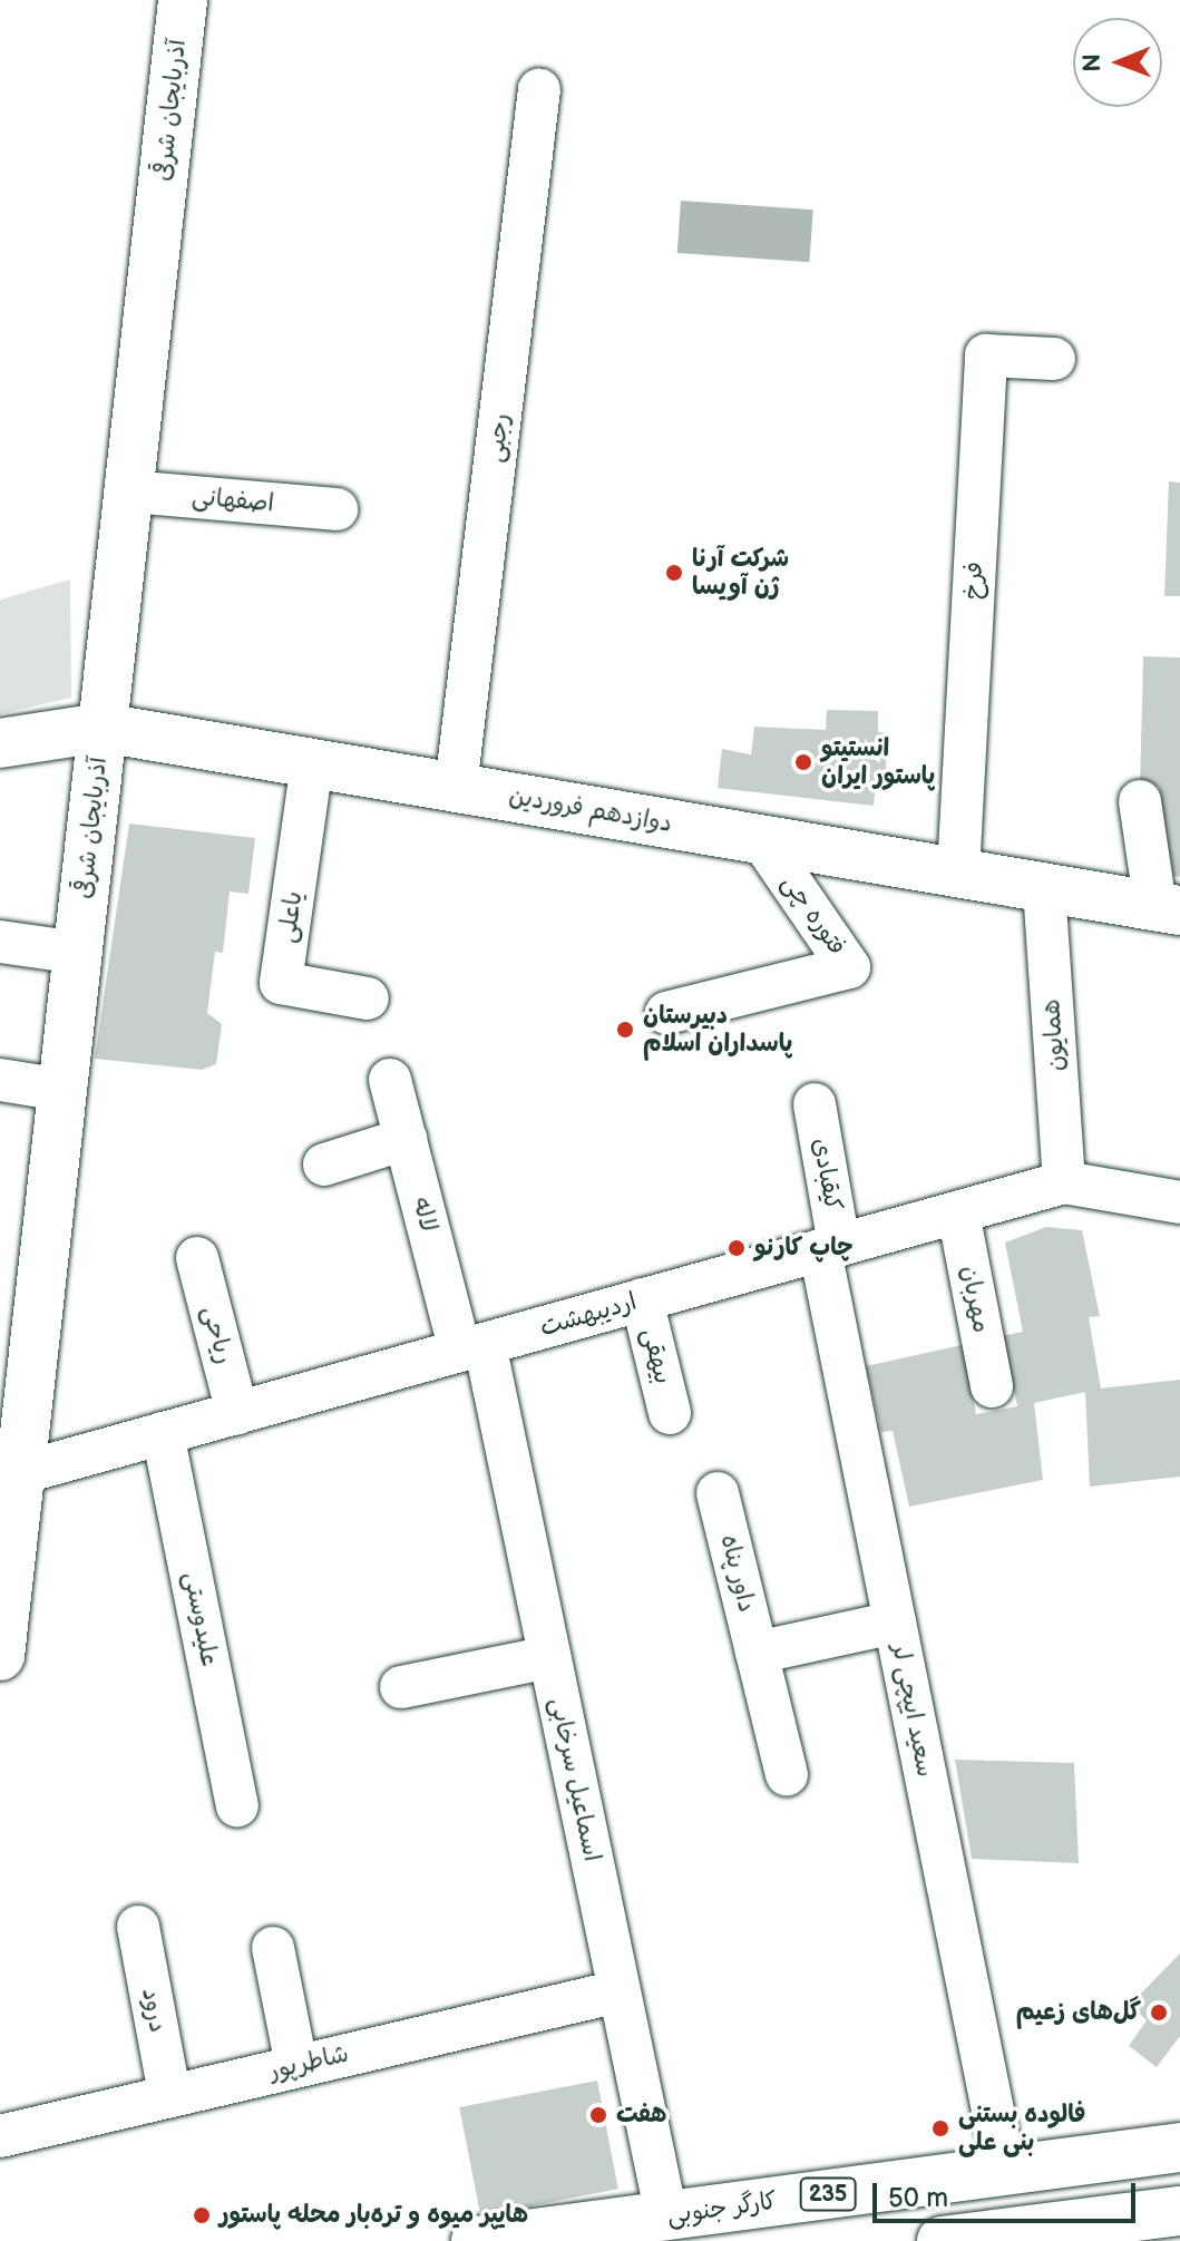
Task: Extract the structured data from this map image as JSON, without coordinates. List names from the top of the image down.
{
  "streets": {
    "main road": [
      "آذربایجان شرقی",
      "دوازدهم فروردین",
      "235",
      "کارگر جنوبی"
    ],
    "street": [
      "رجبی",
      "اصفهانی",
      "فرخ",
      "فتوره چی",
      "یاعلی",
      "همایون",
      "کیقبادی",
      "لاله",
      "مهربان",
      "اردیبهشت",
      "ریاحی",
      "بیهقی",
      "داور پناه",
      "علیدوستی",
      "سعید ایپچی لر",
      "اسماعیل سرخابی",
      "درود",
      "شاطرپور"
    ]
  },
  "crossings": [
    ["آذربایجان شرقی", "اصفهانی"],
    ["آذربایجان شرقی", "دوازدهم فروردین"],
    ["آذربایجان شرقی", "اردیبهشت"],
    ["رجبی", "دوازدهم فروردین"],
    ["فرخ", "دوازدهم فروردین"],
    ["دوازدهم فروردین", "فتوره چی"],
    ["دوازدهم فروردین", "یاعلی"],
    ["دوازدهم فروردین", "همایون"],
    ["همایون", "اردیبهشت"],
    ["کیقبادی", "اردیبهشت"],
    ["کیقبادی", "سعید ایپچی لر"],
    ["لاله", "اردیبهشت"],
    ["لاله", "اسماعیل سرخابی"],
    ["مهربان", "اردیبهشت"],
    ["اردیبهشت", "ریاحی"],
    ["اردیبهشت", "بیهقی"],
    ["اردیبهشت", "علیدوستی"],
    ["اردیبهشت", "سعید ایپچی لر"],
    ["اردیبهشت", "اسماعیل سرخابی"],
    ["سعید ایپچی لر", "کارگر جنوبی"],
    ["اسماعیل سرخابی", "شاطرپور"],
    ["اسماعیل سرخابی", "کارگر جنوبی"],
    ["درود", "شاطرپور"]
  ],
  "places": [
    "شرکت آرنا ژن آویسا",
    "انستیتو پاستور ایران",
    "دبیرستان پاسداران اسلام",
    "چاپ کارنو",
    "گل‌های زعیم",
    "هفت",
    "فالوده بستنی بنی علی",
    "هایپر میوه و تره‌بار محله پاستور"
  ],
  "scale_bar": "50 m",
  "north": "left"
}
